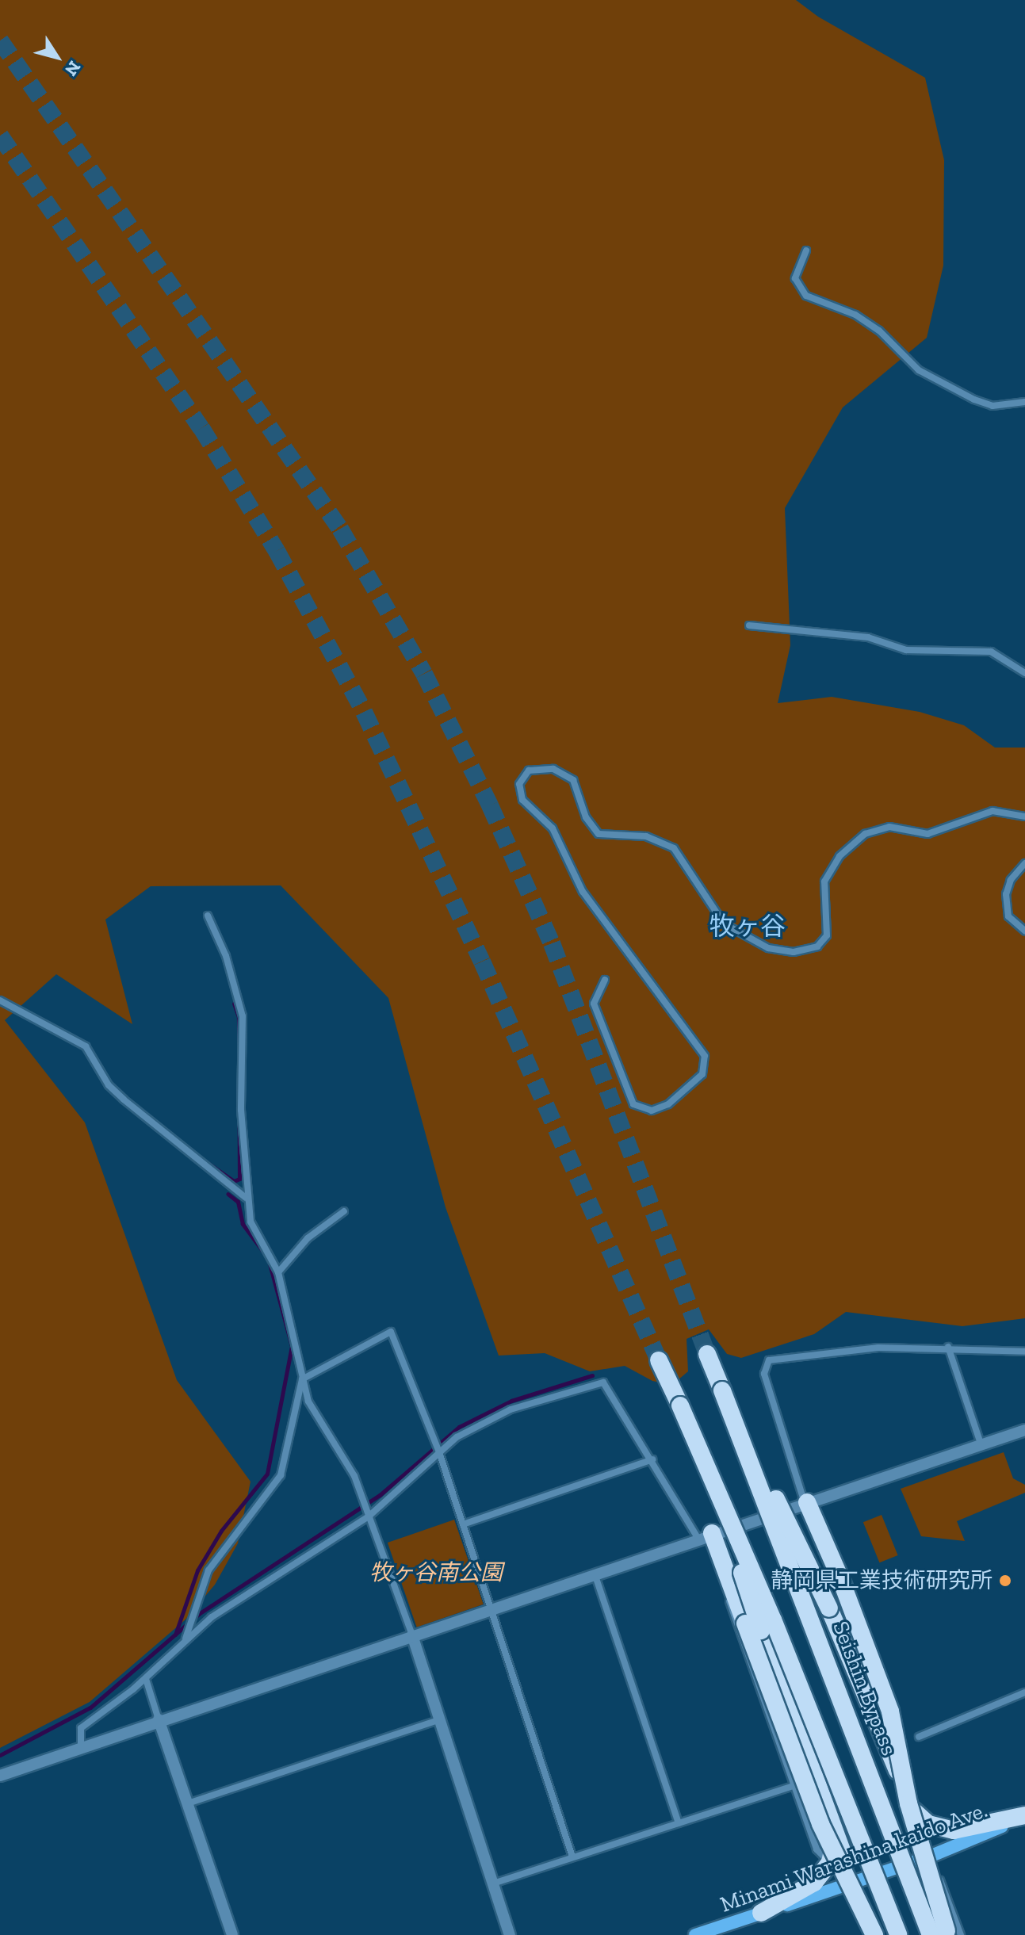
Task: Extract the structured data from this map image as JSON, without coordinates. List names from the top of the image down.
{
  "streets": {
    "highway": ["Seishin Bypass"],
    "main road": ["Minami Warashina kaido Ave."]
  },
  "districts": ["牧ヶ谷"],
  "parks": ["牧ヶ谷南公園"],
  "places": ["静岡県工業技術研究所"],
  "north": "bottom right"
}
